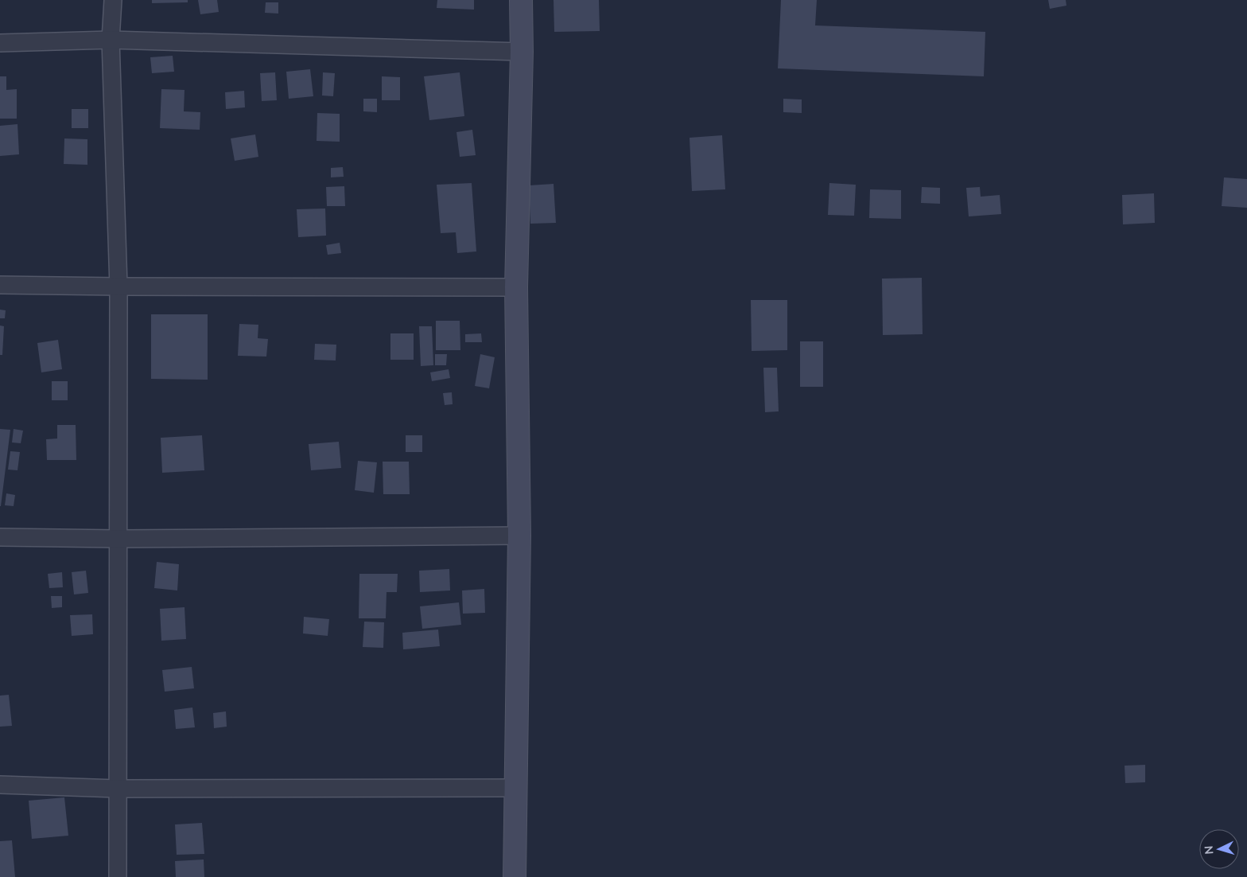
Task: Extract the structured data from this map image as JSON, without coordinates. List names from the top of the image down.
{
  "north": "left"
}
